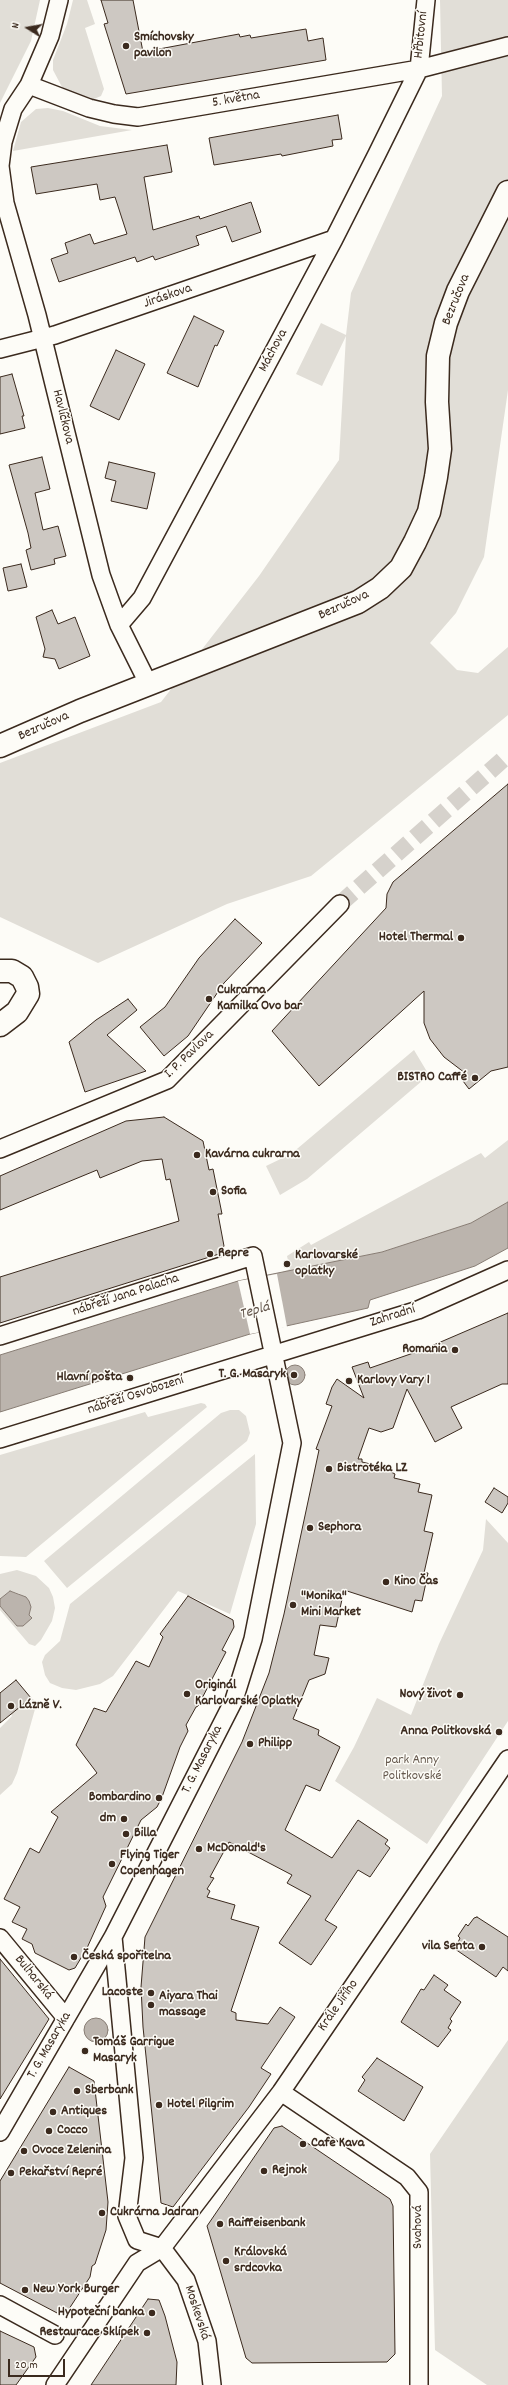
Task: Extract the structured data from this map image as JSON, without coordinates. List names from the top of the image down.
{
  "streets": {
    "street": [
      "Hřbitovní",
      "5. května",
      "Jiráskova",
      "Bezručova",
      "Máchova",
      "Havlíčkova",
      "I. P. Pavlova",
      "nábřeží Jana Palacha",
      "Zahradní",
      "nábřeží Osvobození",
      "T. G. Masaryka",
      "Bulharská",
      "Krále Jiřího",
      "Svahová",
      "Moskevská"
    ]
  },
  "crossings": [
    ["Hřbitovní", "5. května"],
    ["Hřbitovní", "Máchova"],
    ["5. května", "Máchova"],
    ["5. května", "Havlíčkova"],
    ["Jiráskova", "Máchova"],
    ["Jiráskova", "Havlíčkova"],
    ["Bezručova", "Havlíčkova"],
    ["Máchova", "Havlíčkova"],
    ["nábřeží Jana Palacha", "T. G. Masaryka"],
    ["Zahradní", "nábřeží Osvobození"],
    ["Zahradní", "T. G. Masaryka"],
    ["nábřeží Osvobození", "T. G. Masaryka"],
    ["T. G. Masaryka", "Bulharská"],
    ["Krále Jiřího", "Svahová"],
    ["Krále Jiřího", "Moskevská"]
  ],
  "water": ["Teplá"],
  "parks": ["park Anny Politkovské"],
  "places": [
    "Smíchovsky pavilon",
    "Hotel Thermal",
    "Cukrarna Kamilka Ovo bar",
    "BISTRO Caffé",
    "Kavárna cukrarna",
    "Sofia",
    "Repre",
    "Karlovarské oplatky",
    "Romania",
    "T. G. Masaryk",
    "Hlavní pošta",
    "Karlovy Vary 1",
    "Bistrotéka LZ",
    "Sephora",
    "Kino Čas",
    "\"Monika\" Mini Market",
    "Originál Karlovarské Oplatky",
    "Nový život",
    "Lázně V.",
    "Anna Politkovská",
    "Philipp",
    "Bombardino",
    "dm",
    "Billa",
    "McDonald's",
    "Flying Tiger Copenhagen",
    "vila Senta",
    "Česká spořitelna",
    "Lacoste",
    "Aiyara Thai massage",
    "Tomáš Garrigue Masaryk",
    "Sberbank",
    "Hotel Pilgrim",
    "Antiques",
    "Cocco",
    "Cafe Kava",
    "Ovoce Zelenina",
    "Rejnok",
    "Pekařství Repré",
    "Cukrárna Jadran",
    "Raiffeisenbank",
    "Královská srdcovka",
    "New York Burger",
    "Hypoteční banka",
    "Restaurace Sklípek"
  ],
  "scale_bar": "20 m",
  "north": "left"
}
